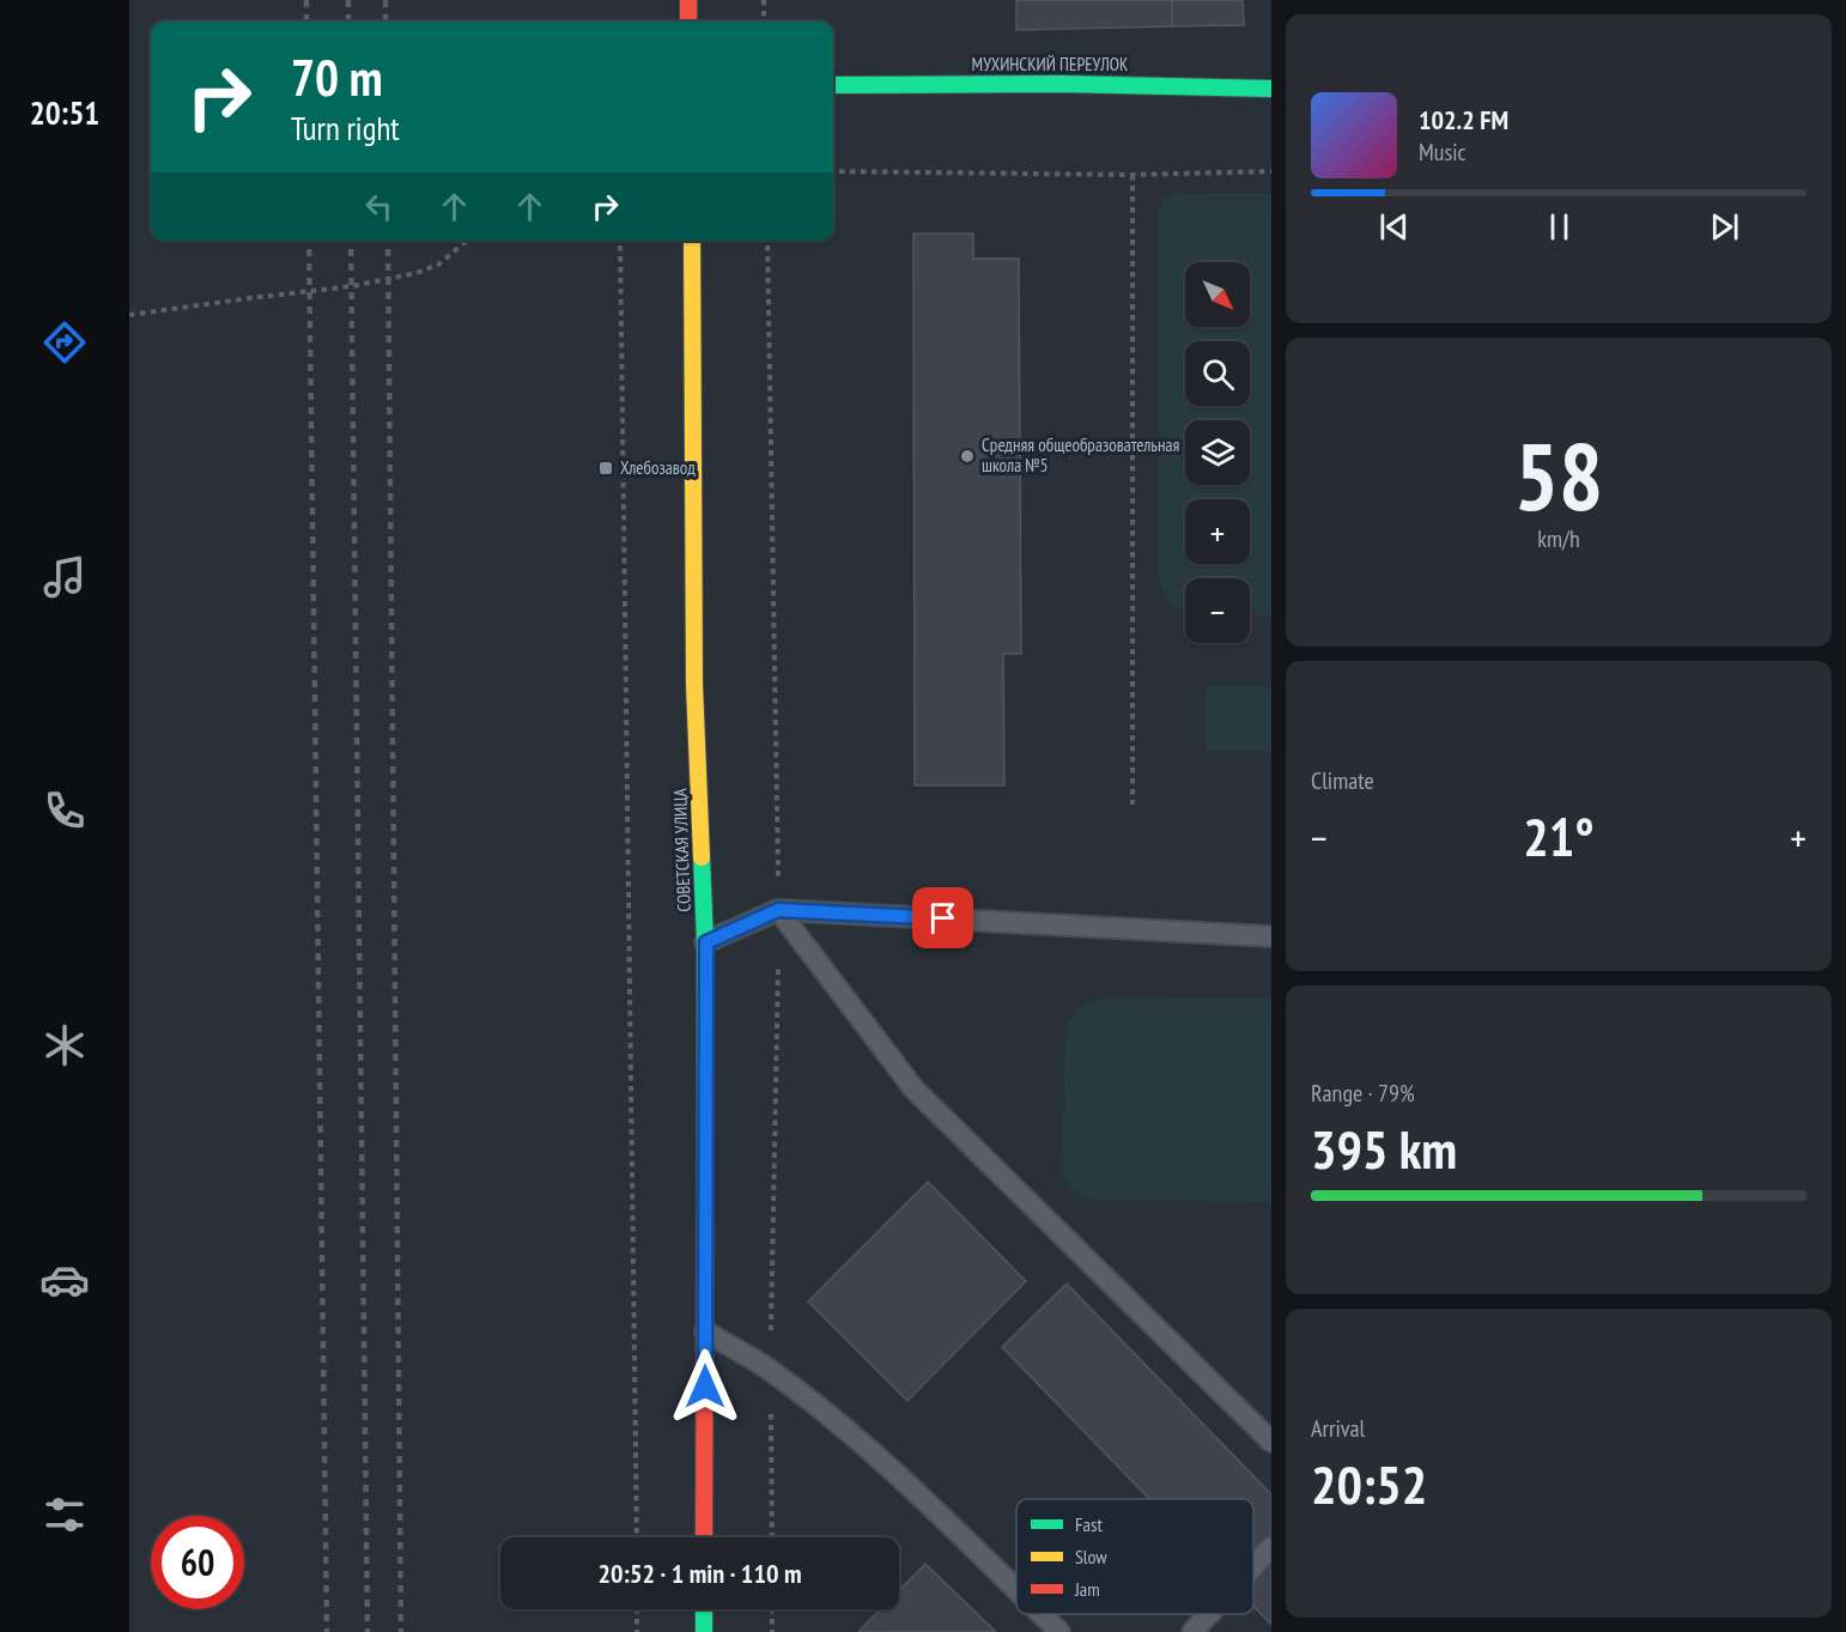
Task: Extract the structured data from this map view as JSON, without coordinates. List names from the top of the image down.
{
  "streets": {
    "main road": ["МУХИНСКИЙ ПЕРЕУЛОК", "СОВЕТСКАЯ УЛИЦА"]
  },
  "places": {
    "other": ["Средняя общеобразовательная школа №5"],
    "transit": ["Хлебозавод"]
  },
  "legend": ["Fast", "Slow", "Jam"],
  "north": "bottom right",
  "page": {
    "tabs": "20:51",
    "turn": ["70 m", "Turn right"],
    "song": ["102.2 FM", "Music"],
    "map_buttons": ["+", "−"],
    "tile": [
      ["58", "km/h"],
      "Climate",
      ["Range · 79%", "395 km"],
      ["Arrival", "20:52"]
    ],
    "heat": ["−", "21°", "+"],
    "limit": "60",
    "trip": "20:52 · 1 min · 110 m"
  }
}
